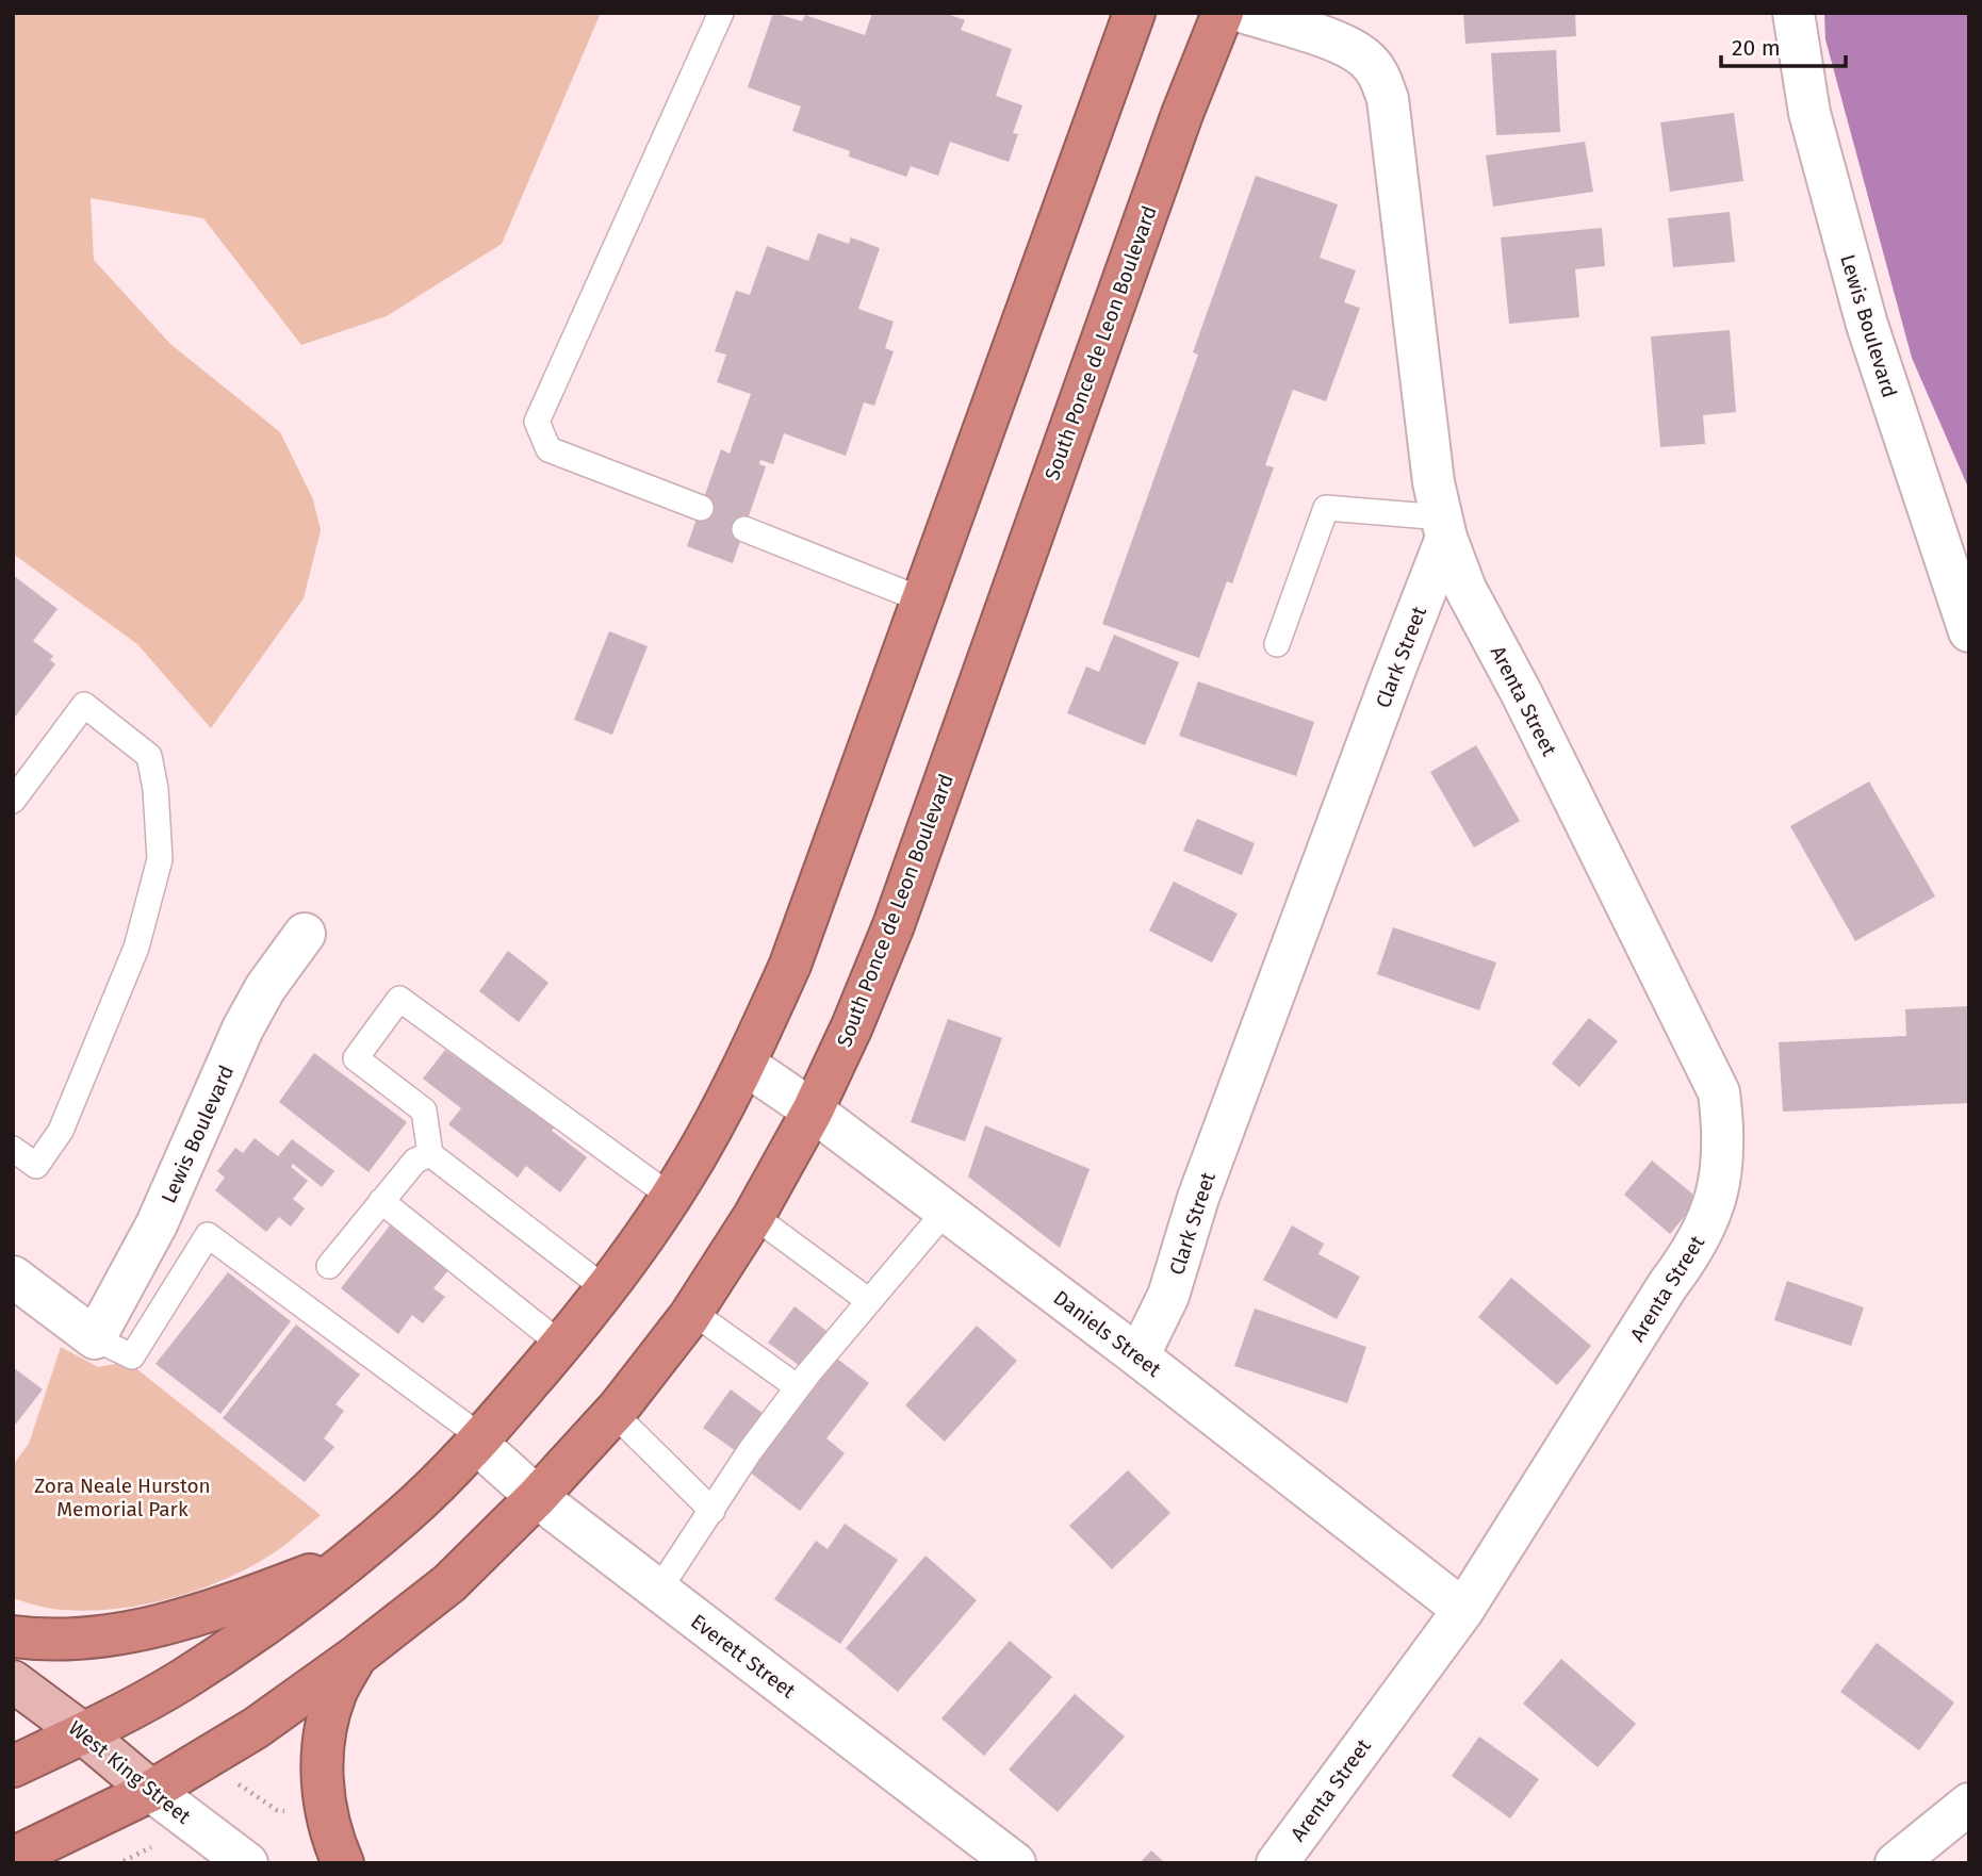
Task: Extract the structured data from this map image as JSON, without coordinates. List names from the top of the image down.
{
  "streets": {
    "highway": ["South Ponce de Leon Boulevard"],
    "main road": ["West King Street"],
    "street": [
      "Lewis Boulevard",
      "Clark Street",
      "Arenta Street",
      "Daniels Street",
      "Everett Street"
    ]
  },
  "crossings": [
    ["South Ponce de Leon Boulevard", "Daniels Street"],
    ["South Ponce de Leon Boulevard", "Everett Street"],
    ["South Ponce de Leon Boulevard", "West King Street"],
    ["Clark Street", "Arenta Street"],
    ["Clark Street", "Daniels Street"],
    ["Arenta Street", "Daniels Street"]
  ],
  "parks": ["Zora Neale Hurston Memorial Park"],
  "scale_bar": "20 m"
}
